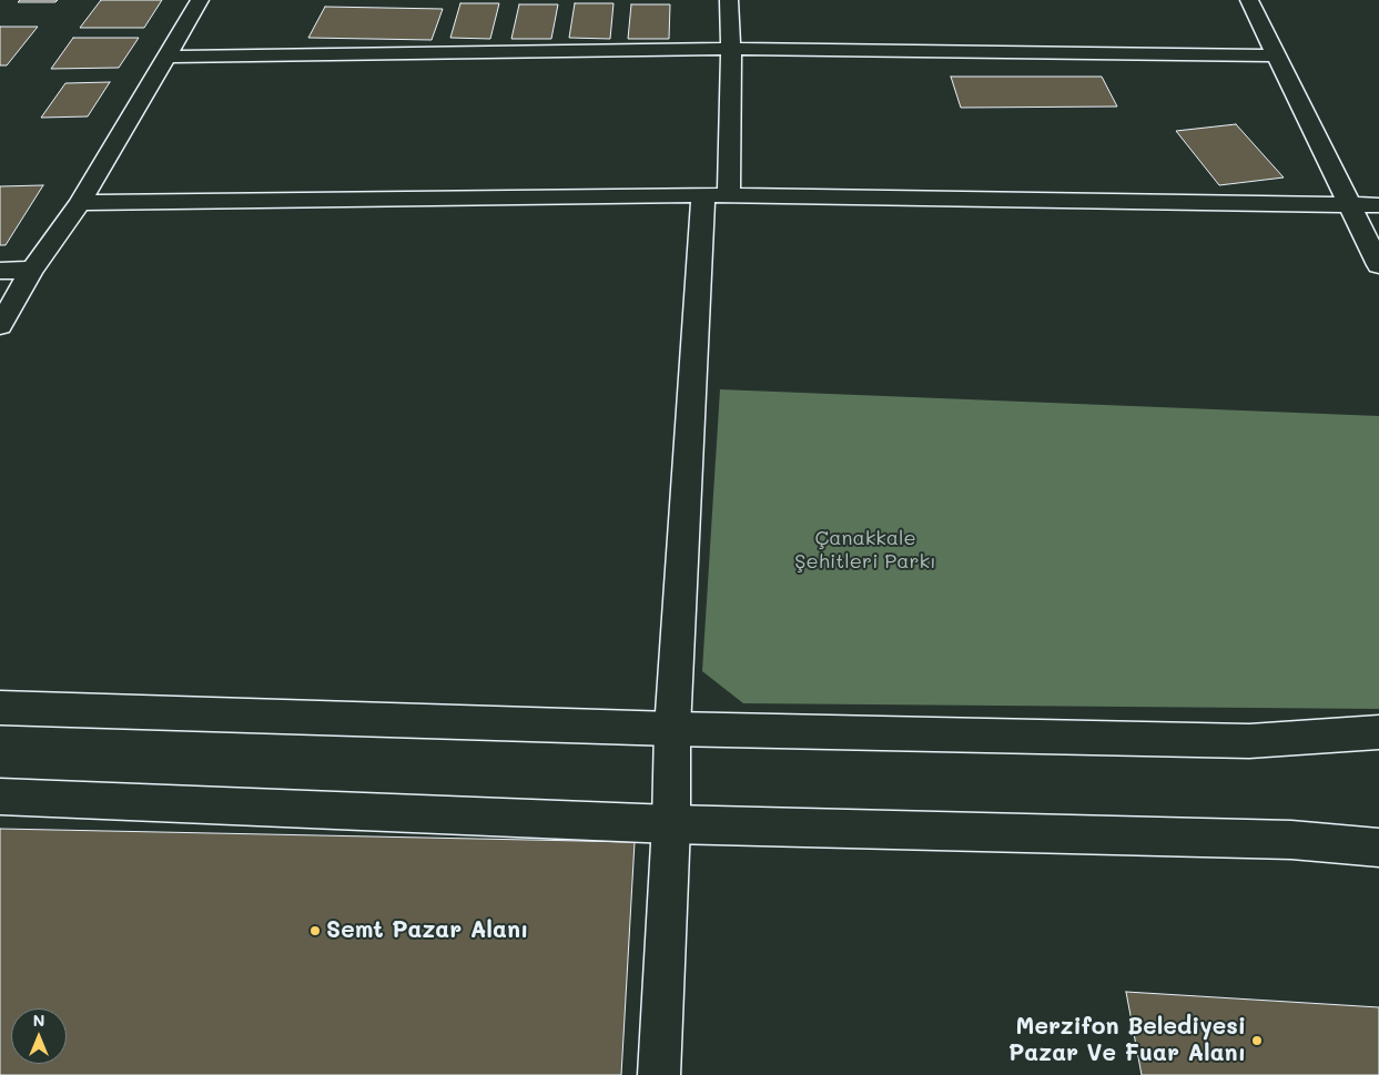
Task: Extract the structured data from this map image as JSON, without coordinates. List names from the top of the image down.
{
  "parks": ["Çanakkale Şehitleri Parkı"],
  "places": ["Semt Pazar Alanı", "Merzifon Belediyesi Pazar Ve Fuar Alanı"],
  "north": "top"
}
